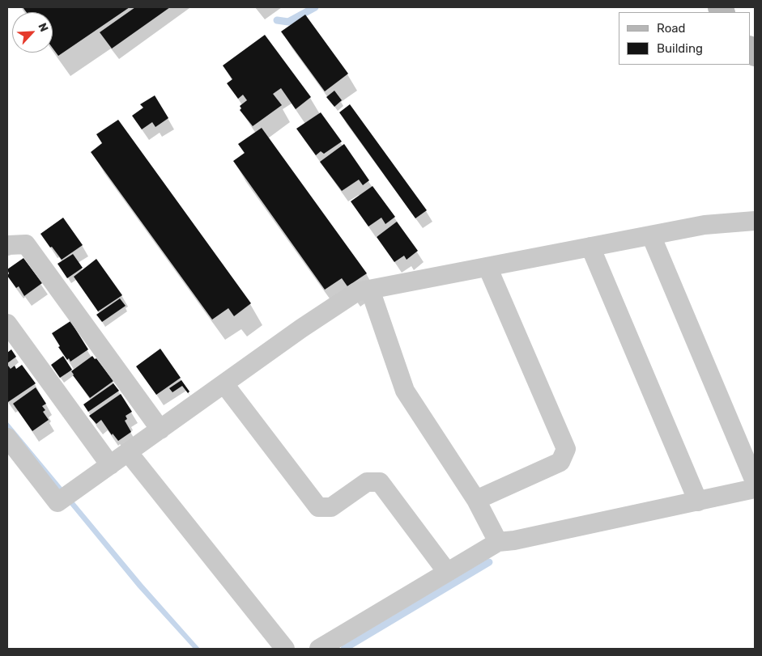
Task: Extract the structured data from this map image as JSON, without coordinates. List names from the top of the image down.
{
  "legend": ["Road", "Building"],
  "north": "top right"
}
